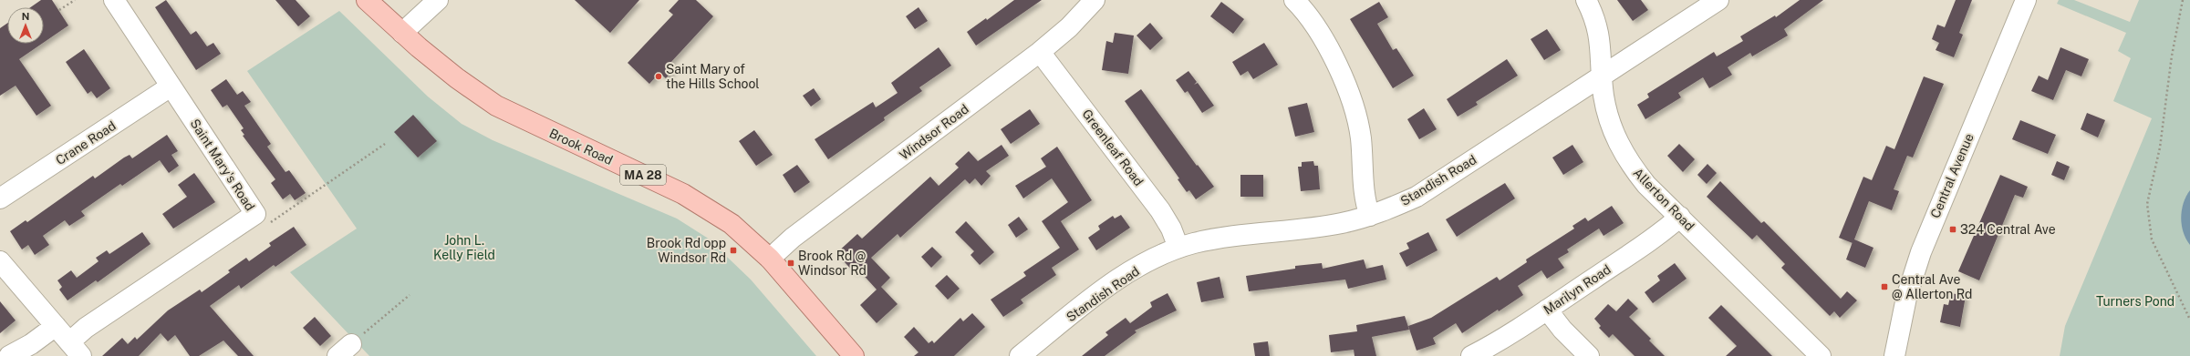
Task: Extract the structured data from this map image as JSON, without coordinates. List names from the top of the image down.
{
  "streets": {
    "main road": ["Brook Road", "MA 28"],
    "street": [
      "Windsor Road",
      "Crane Road",
      "Greenleaf Road",
      "Saint Mary's Road",
      "Central Avenue",
      "Standish Road",
      "Allerton Road",
      "Marilyn Road"
    ]
  },
  "crossings": [
    ["Windsor Road", "Brook Road"],
    ["Windsor Road", "Greenleaf Road"],
    ["Crane Road", "Saint Mary's Road"],
    ["Greenleaf Road", "Standish Road"],
    ["Standish Road", "Allerton Road"],
    ["Allerton Road", "Marilyn Road"]
  ],
  "parks": ["John L. Kelly Field", "Turners Pond"],
  "places": {
    "other": ["Saint Mary of the Hills School"],
    "transit": [
      "324 Central Ave",
      "Brook Rd opp Windsor Rd",
      "Brook Rd @ Windsor Rd",
      "Central Ave @ Allerton Rd"
    ]
  },
  "north": "top"
}
